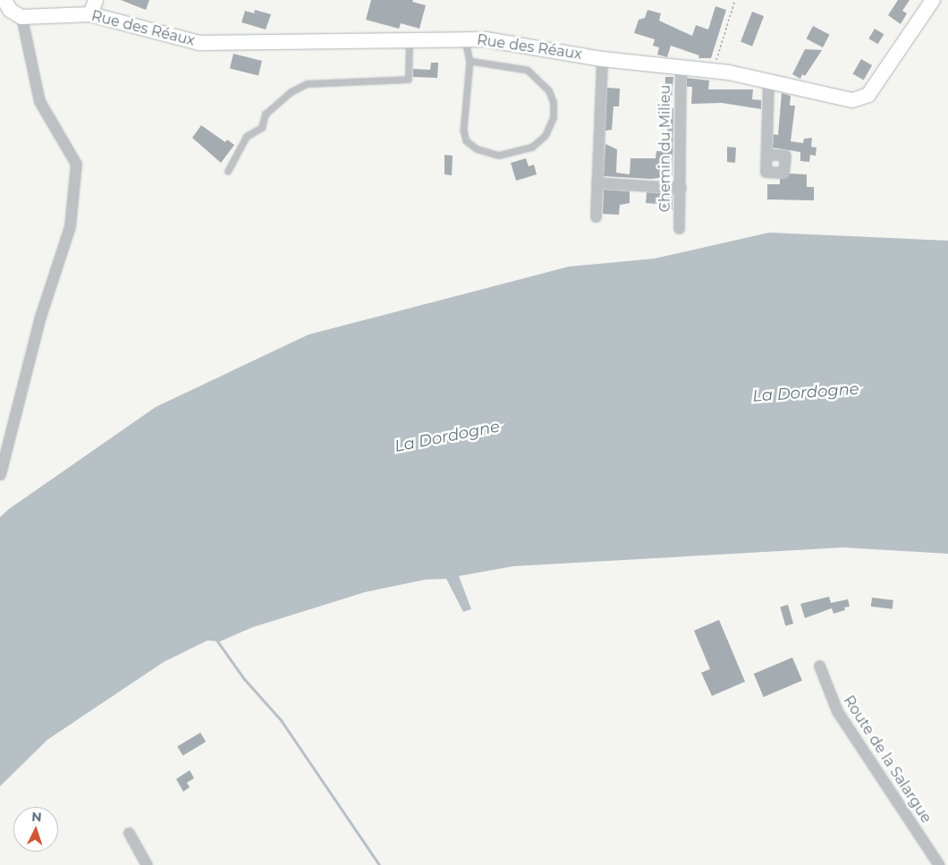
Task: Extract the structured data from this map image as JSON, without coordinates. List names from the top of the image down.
{
  "streets": {
    "street": ["Rue des Réaux", "Chemin du Milieu", "Route de la Salargue"]
  },
  "crossings": [
    ["Rue des Réaux", "Chemin du Milieu"]
  ],
  "water": ["La Dordogne"],
  "north": "top"
}
